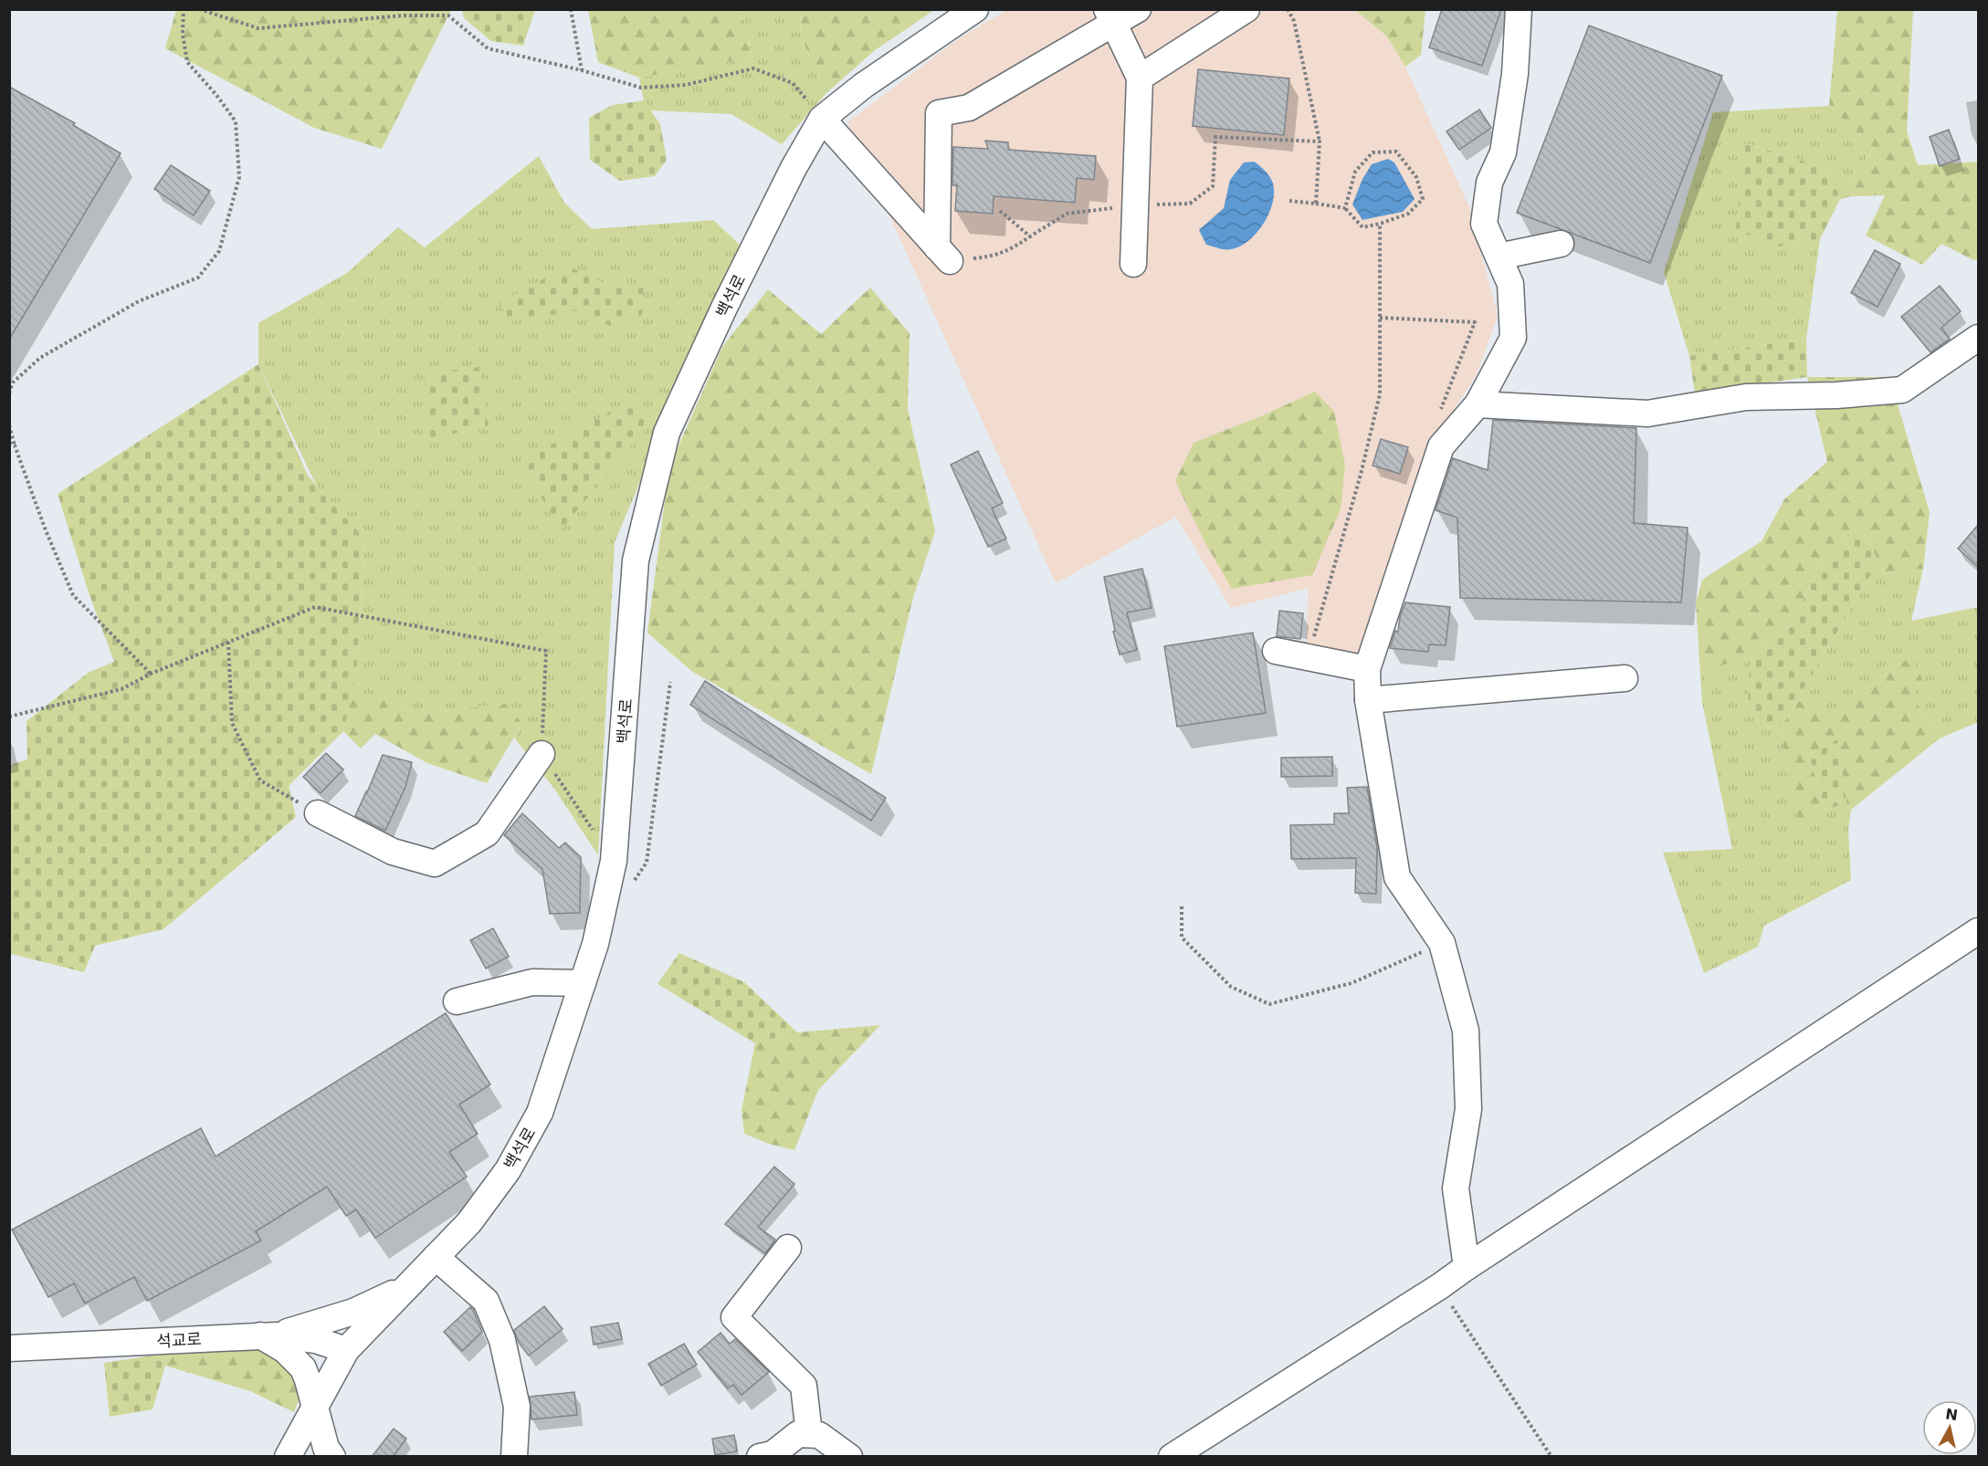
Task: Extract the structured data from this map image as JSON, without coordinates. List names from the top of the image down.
{
  "streets": {
    "street": ["백석로", "석교로"]
  },
  "crossings": [
    ["백석로", "석교로"]
  ],
  "north": "top"
}
